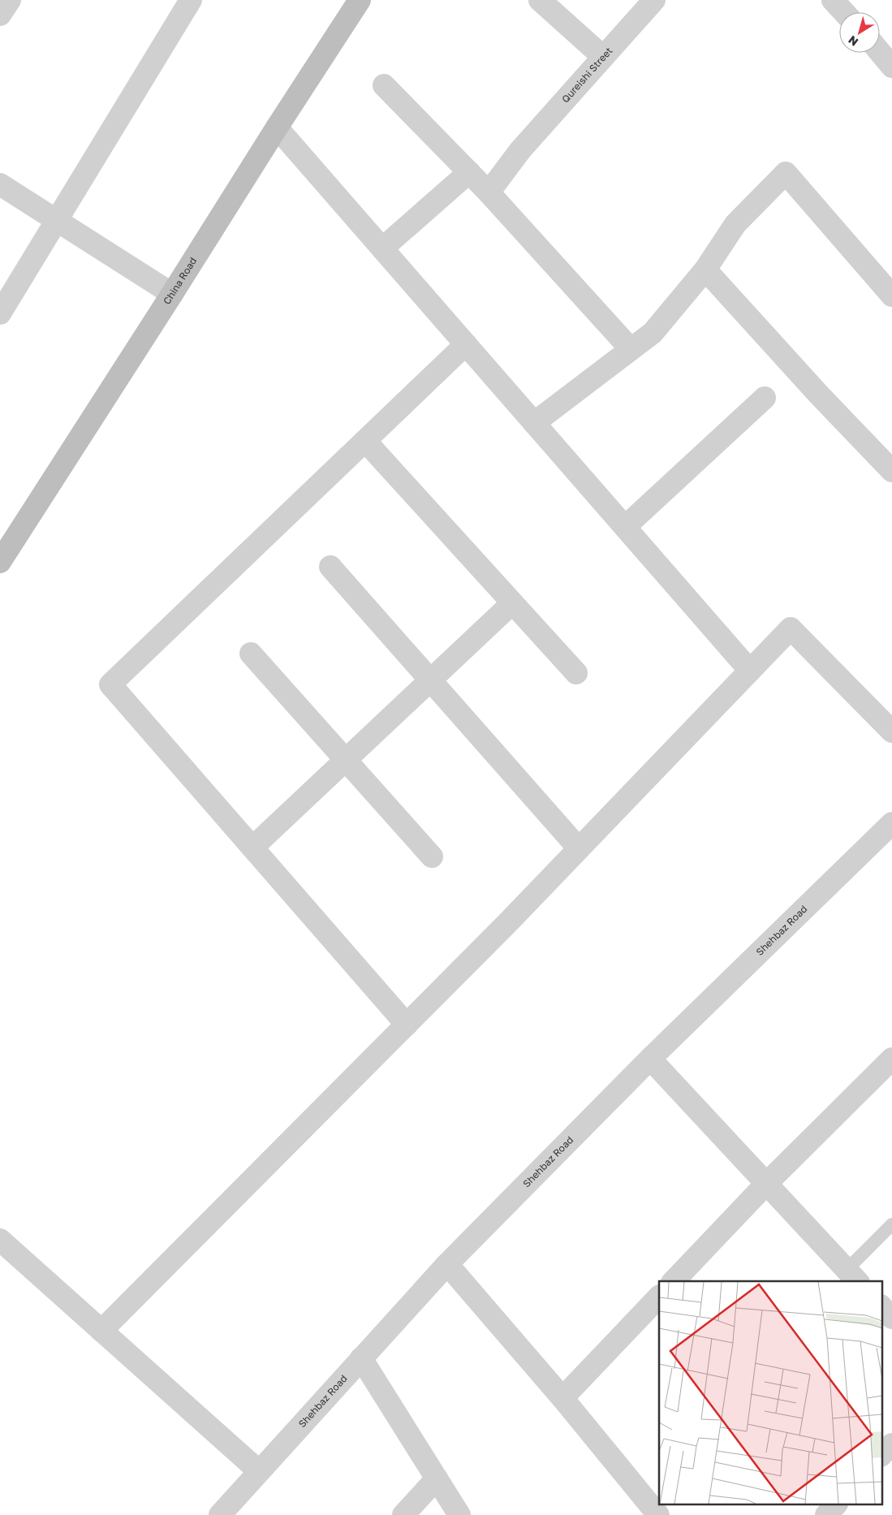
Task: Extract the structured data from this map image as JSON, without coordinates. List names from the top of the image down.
{
  "streets": {
    "main road": ["China Road"],
    "street": ["Qureishi Street", "Shehbaz Road"]
  },
  "north": "bottom left"
}
